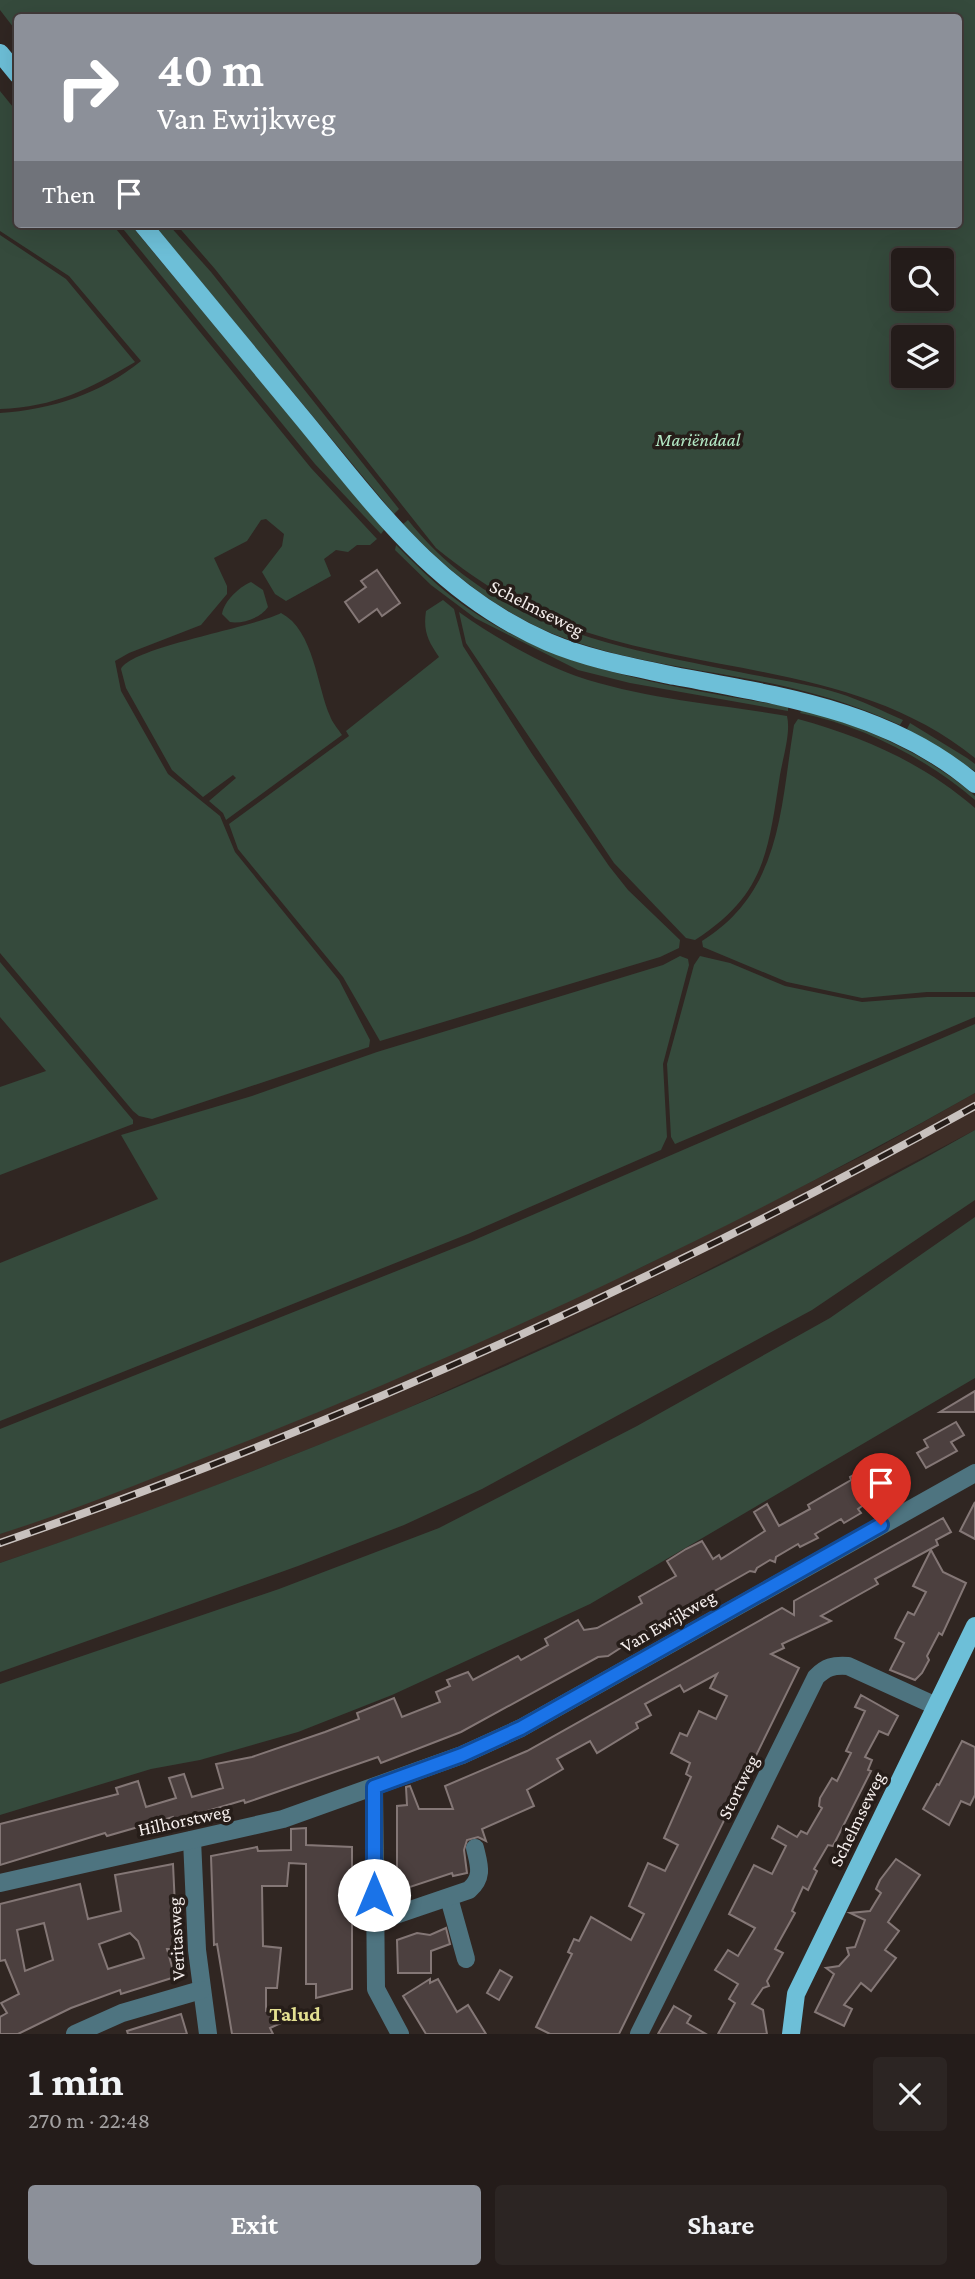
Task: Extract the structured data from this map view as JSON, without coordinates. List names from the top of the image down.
{
  "streets": {
    "main road": ["Schelmseweg"],
    "street": [
      "Van Ewijkweg",
      "Stortweg",
      "Hilhorstweg",
      "Veritasweg"
    ]
  },
  "crossings": [
    ["Schelmseweg", "Stortweg"],
    ["Van Ewijkweg", "Hilhorstweg"],
    ["Hilhorstweg", "Veritasweg"]
  ],
  "districts": ["Talud"],
  "parks": ["Mariëndaal"],
  "page": {
    "turn": ["40 m", "Van Ewijkweg"],
    "then": "Then",
    "heading": ["1 min", "270 m · 22:48"],
    "buttons": ["Exit", "Share"]
  }
}
